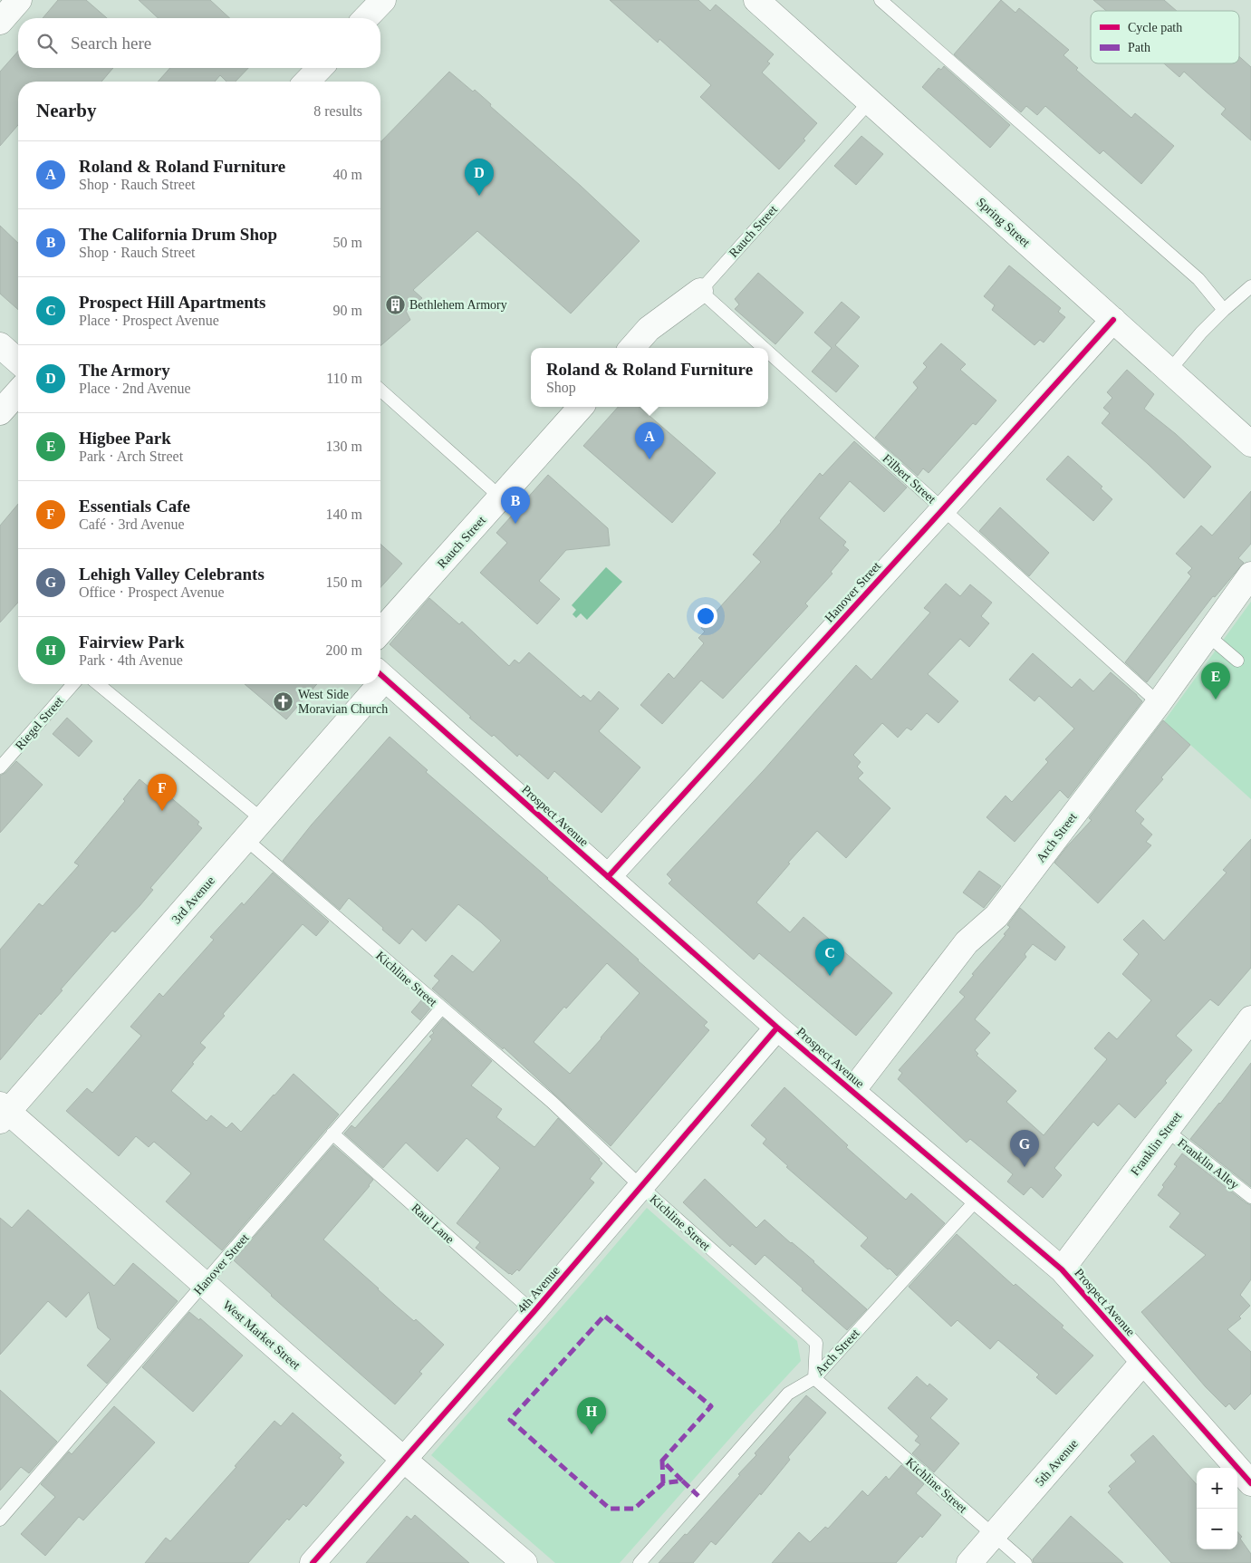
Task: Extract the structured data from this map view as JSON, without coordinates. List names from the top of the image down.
{
  "streets": {
    "street": [
      "Spring Street",
      "Rauch Street",
      "Hanover Street",
      "Prospect Avenue",
      "Arch Street",
      "3rd Avenue",
      "Franklin Street",
      "4th Avenue",
      "West Market Street",
      "5th Avenue"
    ],
    "lane": [
      "Filbert Street",
      "Riegel Street",
      "Kichline Street",
      "Franklin Alley",
      "Raul Lane"
    ]
  },
  "crossings": [
    ["Spring Street", "Rauch Street"],
    ["Spring Street", "Hanover Street"],
    ["Rauch Street", "Filbert Street"],
    ["Filbert Street", "Hanover Street"],
    ["Filbert Street", "Arch Street"],
    ["Hanover Street", "Prospect Avenue"],
    ["Hanover Street", "Kichline Street"],
    ["Hanover Street", "Raul Lane"],
    ["Hanover Street", "West Market Street"],
    ["Prospect Avenue", "Arch Street"],
    ["Prospect Avenue", "Franklin Street"],
    ["Prospect Avenue", "4th Avenue"],
    ["Prospect Avenue", "5th Avenue"],
    ["Arch Street", "Kichline Street"],
    ["3rd Avenue", "Kichline Street"],
    ["3rd Avenue", "West Market Street"],
    ["Kichline Street", "4th Avenue"],
    ["Kichline Street", "5th Avenue"],
    ["Franklin Street", "Franklin Alley"],
    ["Raul Lane", "4th Avenue"],
    ["4th Avenue", "West Market Street"]
  ],
  "places": {
    "building": ["Bethlehem Armory"],
    "church": ["West Side Moravian Church"]
  },
  "legend": ["Cycle path", "Path"],
  "page": {
    "search": "Search here",
    "heading": ["Nearby", "8 results"],
    "list": [
      {
        "mark": "A",
        "name": "Roland & Roland Furniture",
        "note": "Shop · Rauch Street",
        "value": "40 m"
      },
      {
        "mark": "B",
        "name": "The California Drum Shop",
        "note": "Shop · Rauch Street",
        "value": "50 m"
      },
      {
        "mark": "C",
        "name": "Prospect Hill Apartments",
        "note": "Place · Prospect Avenue",
        "value": "90 m"
      },
      {
        "mark": "D",
        "name": "The Armory",
        "note": "Place · 2nd Avenue",
        "value": "110 m"
      },
      {
        "mark": "E",
        "name": "Higbee Park",
        "note": "Park · Arch Street",
        "value": "130 m"
      },
      {
        "mark": "F",
        "name": "Essentials Cafe",
        "note": "Café · 3rd Avenue",
        "value": "140 m"
      },
      {
        "mark": "G",
        "name": "Lehigh Valley Celebrants",
        "note": "Office · Prospect Avenue",
        "value": "150 m"
      },
      {
        "mark": "H",
        "name": "Fairview Park",
        "note": "Park · 4th Avenue",
        "value": "200 m"
      }
    ],
    "pins": [
      "D",
      "A",
      "B",
      "E",
      "F",
      "C",
      "G",
      "H"
    ],
    "popup": ["Roland & Roland Furniture", "Shop"],
    "map_buttons": ["+", "−"]
  }
}
